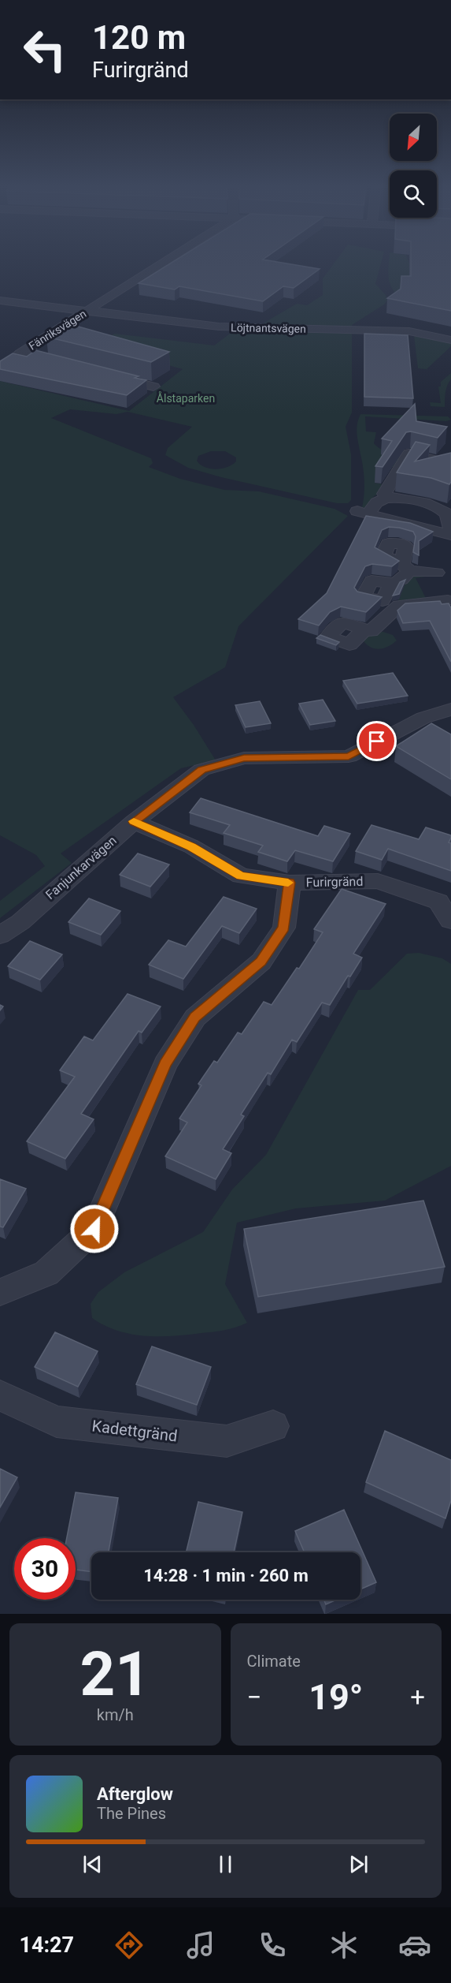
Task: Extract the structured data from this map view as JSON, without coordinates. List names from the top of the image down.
{
  "streets": {
    "street": [
      "Löjtnantsvägen",
      "Fänriksvägen",
      "Fanjunkarvägen",
      "Furirgränd",
      "Kadettgränd"
    ]
  },
  "crossings": [
    ["Löjtnantsvägen", "Fänriksvägen"],
    ["Fanjunkarvägen", "Furirgränd"]
  ],
  "parks": ["Ålstaparken"],
  "north": "bottom left",
  "page": {
    "turn": ["120 m", "Furirgränd"],
    "limit": "30",
    "trip": "14:28 · 1 min · 260 m",
    "tile": [
      ["21", "km/h"],
      "Climate"
    ],
    "heat": ["−", "19°", "+"],
    "song": ["Afterglow", "The Pines"],
    "tabs": "14:27"
  }
}
